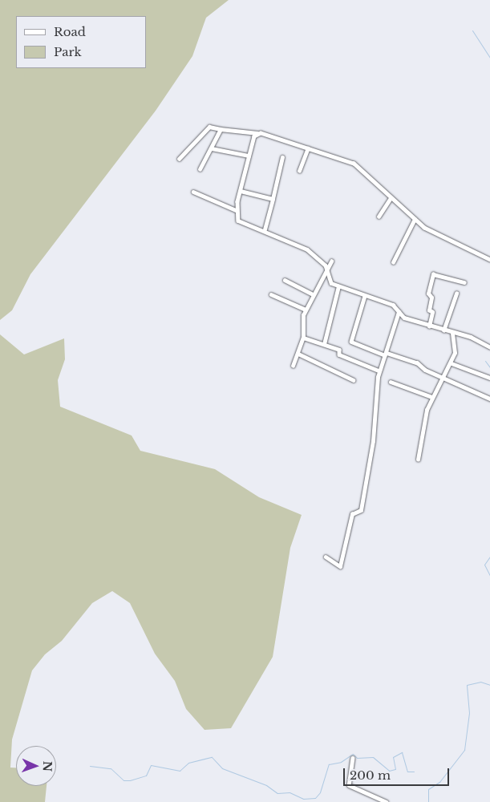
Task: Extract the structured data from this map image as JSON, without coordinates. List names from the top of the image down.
{
  "legend": ["Road", "Park"],
  "scale_bar": "200 m",
  "north": "right"
}
